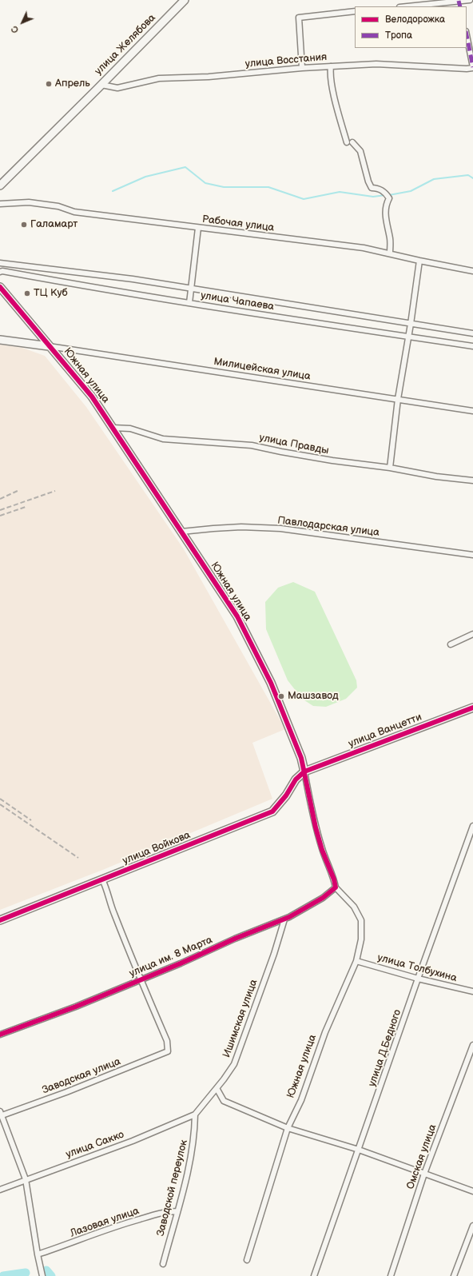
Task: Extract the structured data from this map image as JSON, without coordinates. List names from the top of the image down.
{
  "streets": {
    "street": [
      "улица Желябова",
      "улица Восстания",
      "Рабочая улица",
      "улица Чапаева",
      "Милицейская улица",
      "Южная улица",
      "улица Правды",
      "Павлодарская улица",
      "улица Ванцетти",
      "улица Войкова",
      "улица им. 8 Марта",
      "улица Толбухина",
      "Ишимская улица",
      "улица Д.Бедного",
      "Заводская улица",
      "улица Сакко",
      "Омская улица",
      "Заводской переулок",
      "Лазовая улица"
    ]
  },
  "crossings": [
    ["улица Желябова", "улица Восстания"],
    ["Милицейская улица", "Южная улица"],
    ["Южная улица", "улица Правды"],
    ["Южная улица", "Павлодарская улица"],
    ["Южная улица", "улица Ванцетти"],
    ["Южная улица", "улица Войкова"],
    ["Южная улица", "улица им. 8 Марта"],
    ["Южная улица", "улица Толбухина"],
    ["улица Ванцетти", "улица Войкова"],
    ["улица им. 8 Марта", "Ишимская улица"],
    ["улица им. 8 Марта", "Заводская улица"],
    ["улица Толбухина", "улица Д.Бедного"],
    ["Ишимская улица", "улица Сакко"],
    ["Ишимская улица", "Заводской переулок"],
    ["улица Сакко", "Заводской переулок"],
    ["Заводской переулок", "Лазовая улица"]
  ],
  "places": [
    "Апрель",
    "Галамарт",
    "ТЦ Куб",
    "Машзавод"
  ],
  "legend": ["Велодорожка", "Тропа"],
  "north": "bottom left"
}
